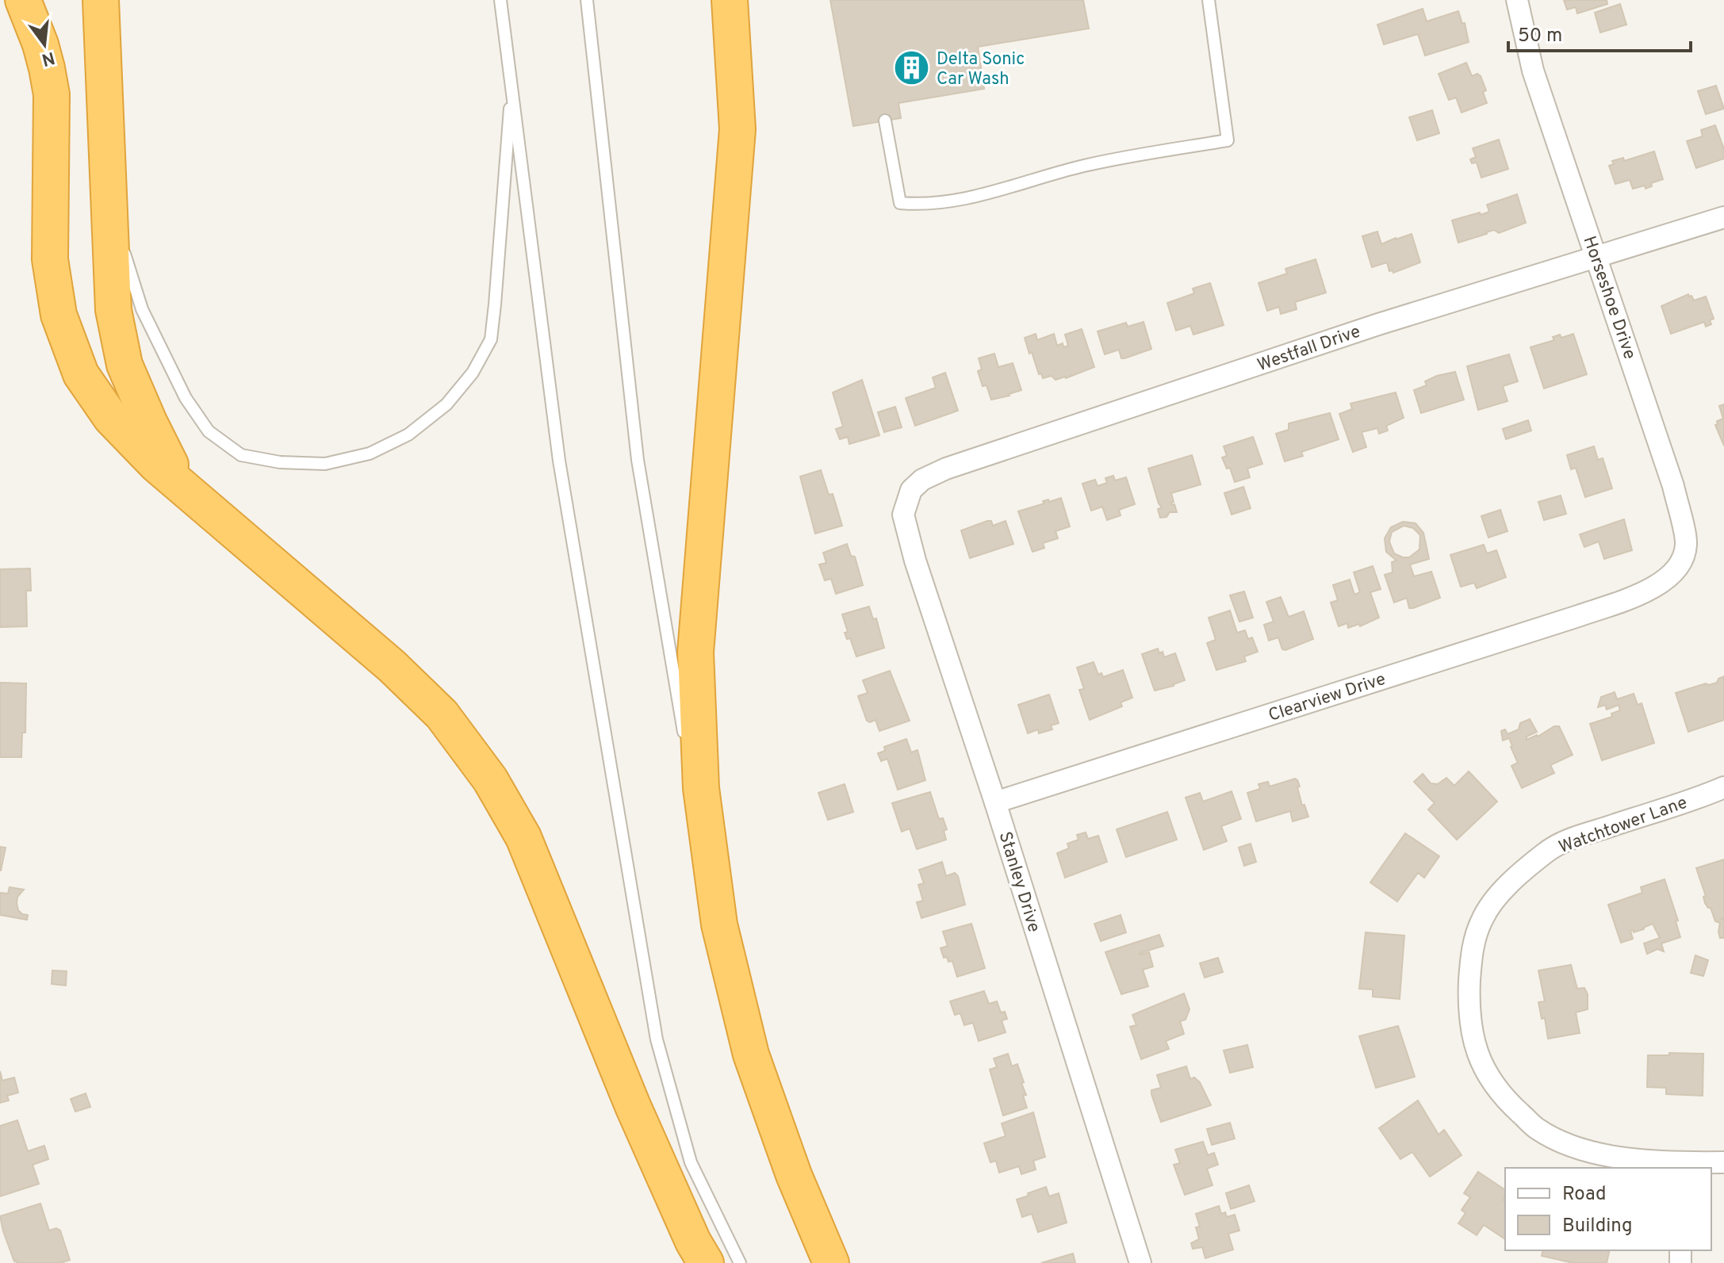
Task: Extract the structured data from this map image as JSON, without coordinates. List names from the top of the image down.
{
  "streets": {
    "street": [
      "Horseshoe Drive",
      "Westfall Drive",
      "Clearview Drive",
      "Watchtower Lane",
      "Stanley Drive"
    ]
  },
  "crossings": [
    ["Horseshoe Drive", "Westfall Drive"],
    ["Horseshoe Drive", "Clearview Drive"],
    ["Westfall Drive", "Stanley Drive"],
    ["Clearview Drive", "Stanley Drive"]
  ],
  "places": {
    "building": ["Delta Sonic Car Wash"]
  },
  "legend": ["Road", "Building"],
  "scale_bar": "50 m",
  "north": "bottom"
}
